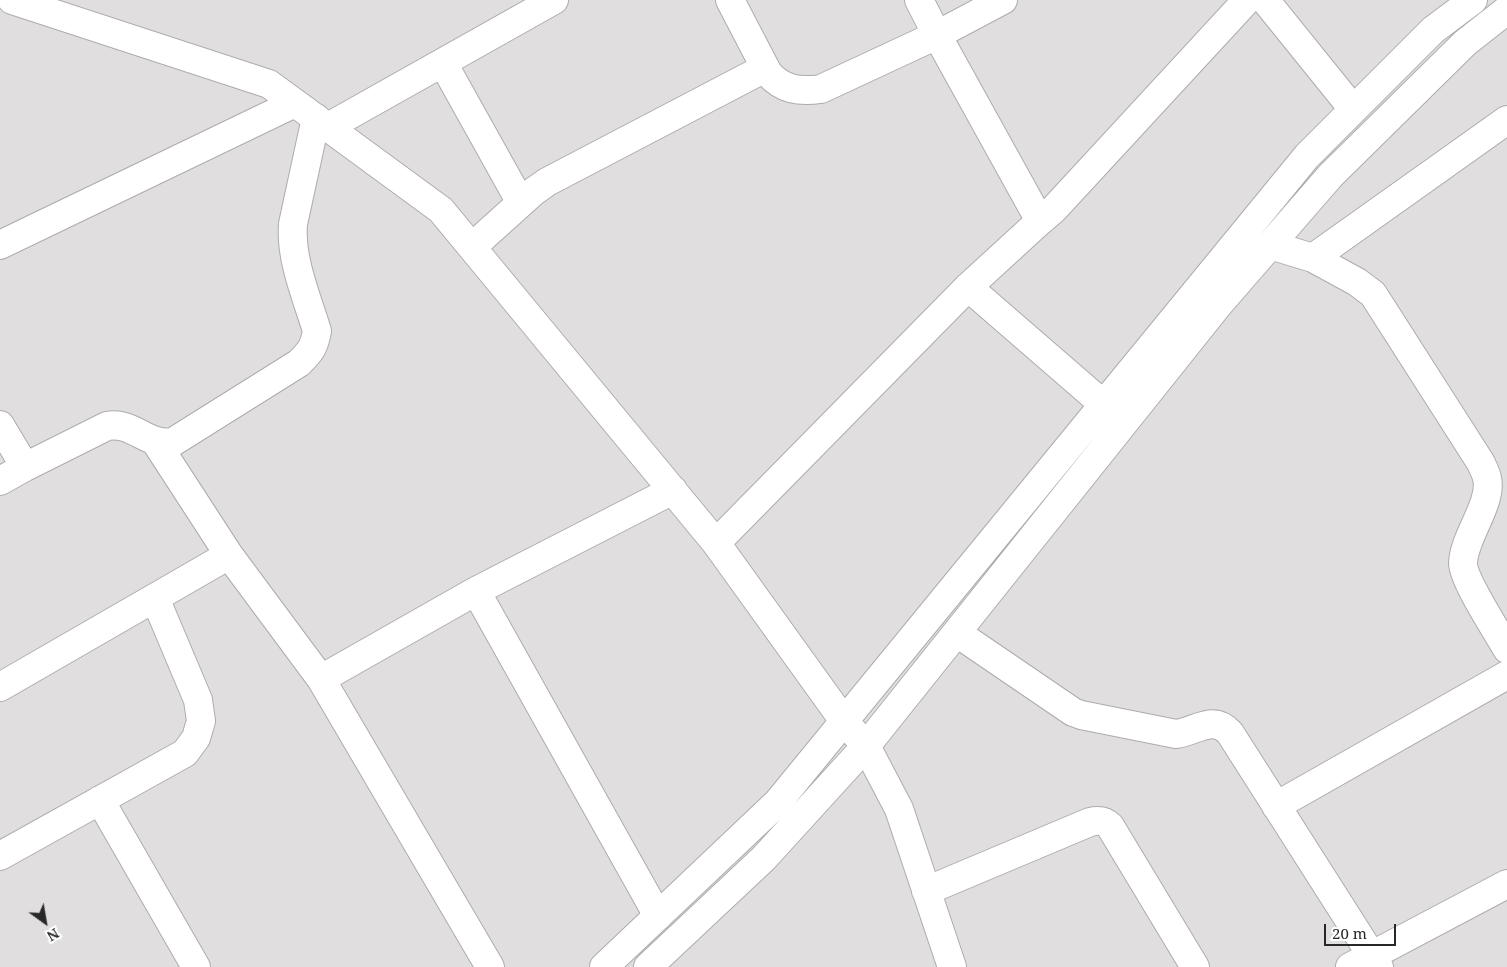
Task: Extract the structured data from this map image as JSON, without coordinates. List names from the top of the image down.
{
  "scale_bar": "20 m",
  "north": "bottom right"
}
